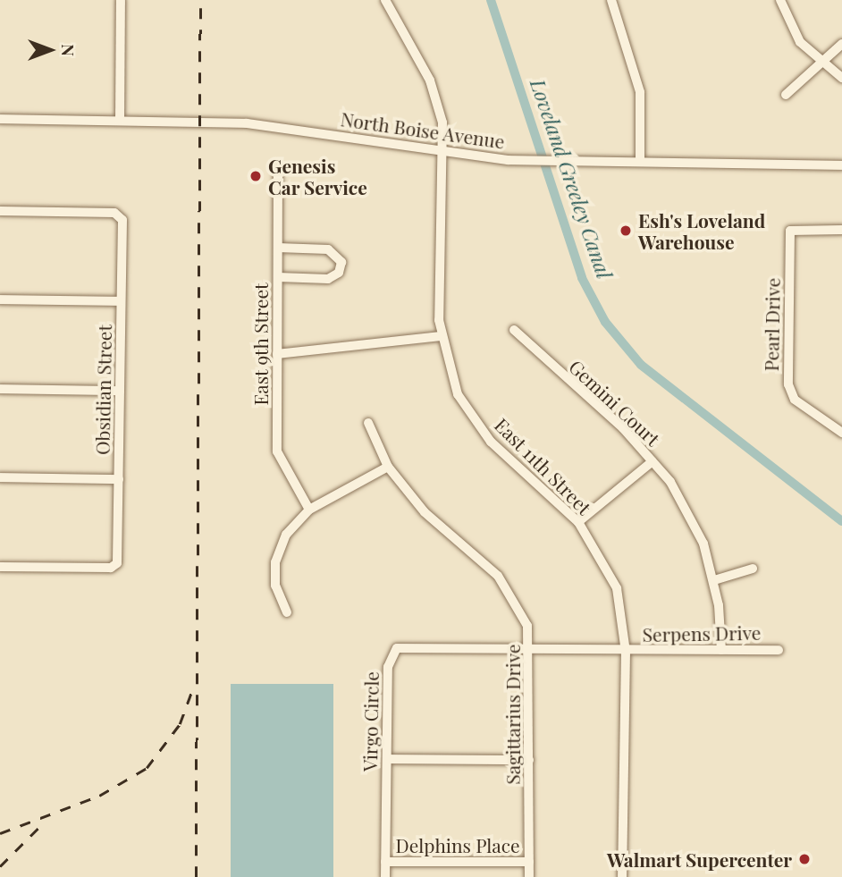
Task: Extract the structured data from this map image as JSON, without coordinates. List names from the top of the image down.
{
  "streets": {
    "street": [
      "North Boise Avenue",
      "Pearl Drive",
      "East 9th Street",
      "Obsidian Street",
      "Gemini Court",
      "East 11th Street",
      "Serpens Drive",
      "Sagittarius Drive",
      "Virgo Circle",
      "Delphins Place"
    ]
  },
  "crossings": [
    ["North Boise Avenue", "East 11th Street"],
    ["Gemini Court", "Serpens Drive"],
    ["East 11th Street", "Serpens Drive"],
    ["East 11th Street", "Virgo Circle"],
    ["Serpens Drive", "Virgo Circle"],
    ["Sagittarius Drive", "Virgo Circle"],
    ["Sagittarius Drive", "Delphins Place"],
    ["Virgo Circle", "Delphins Place"]
  ],
  "water": ["Loveland Greeley Canal"],
  "places": ["Genesis Car Service", "Esh's Loveland Warehouse", "Walmart Supercenter"],
  "north": "right"
}
